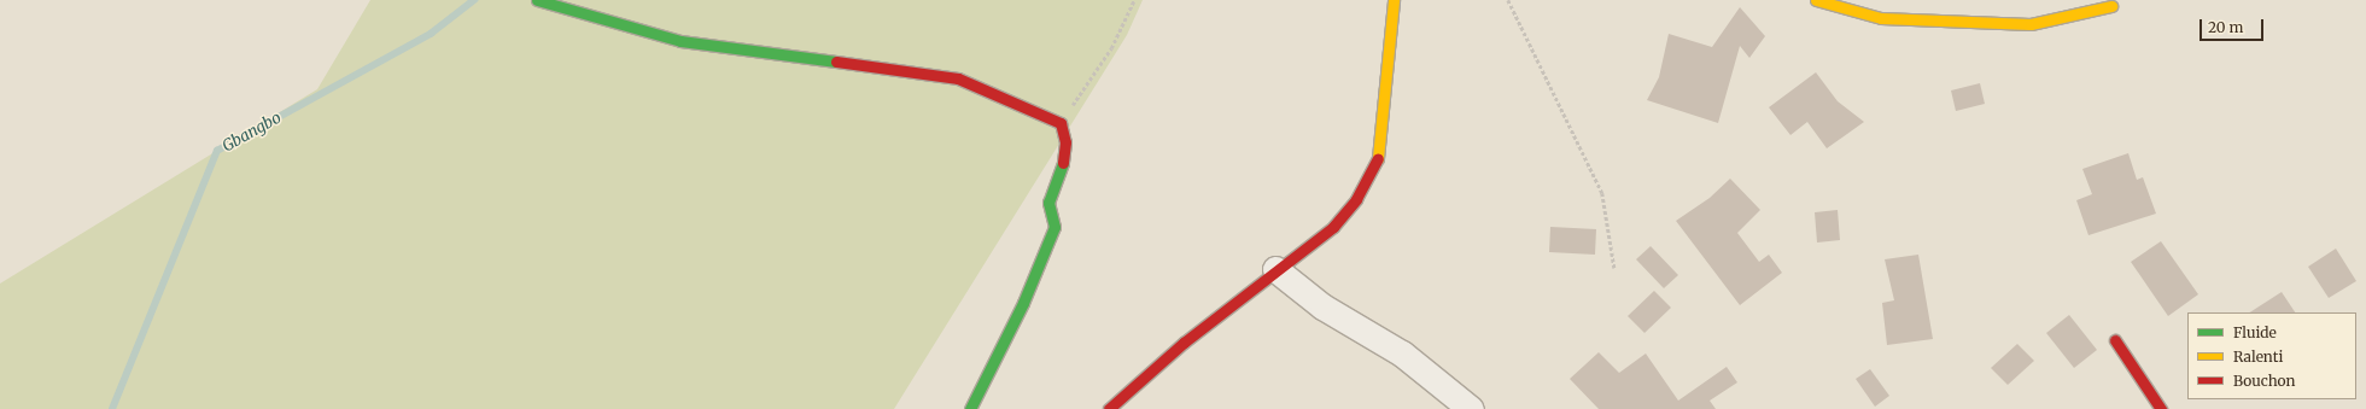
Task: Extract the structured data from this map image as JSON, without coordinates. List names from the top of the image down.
{
  "water": ["Gbangbo"],
  "legend": ["Fluide", "Ralenti", "Bouchon"],
  "scale_bar": "20 m"
}
